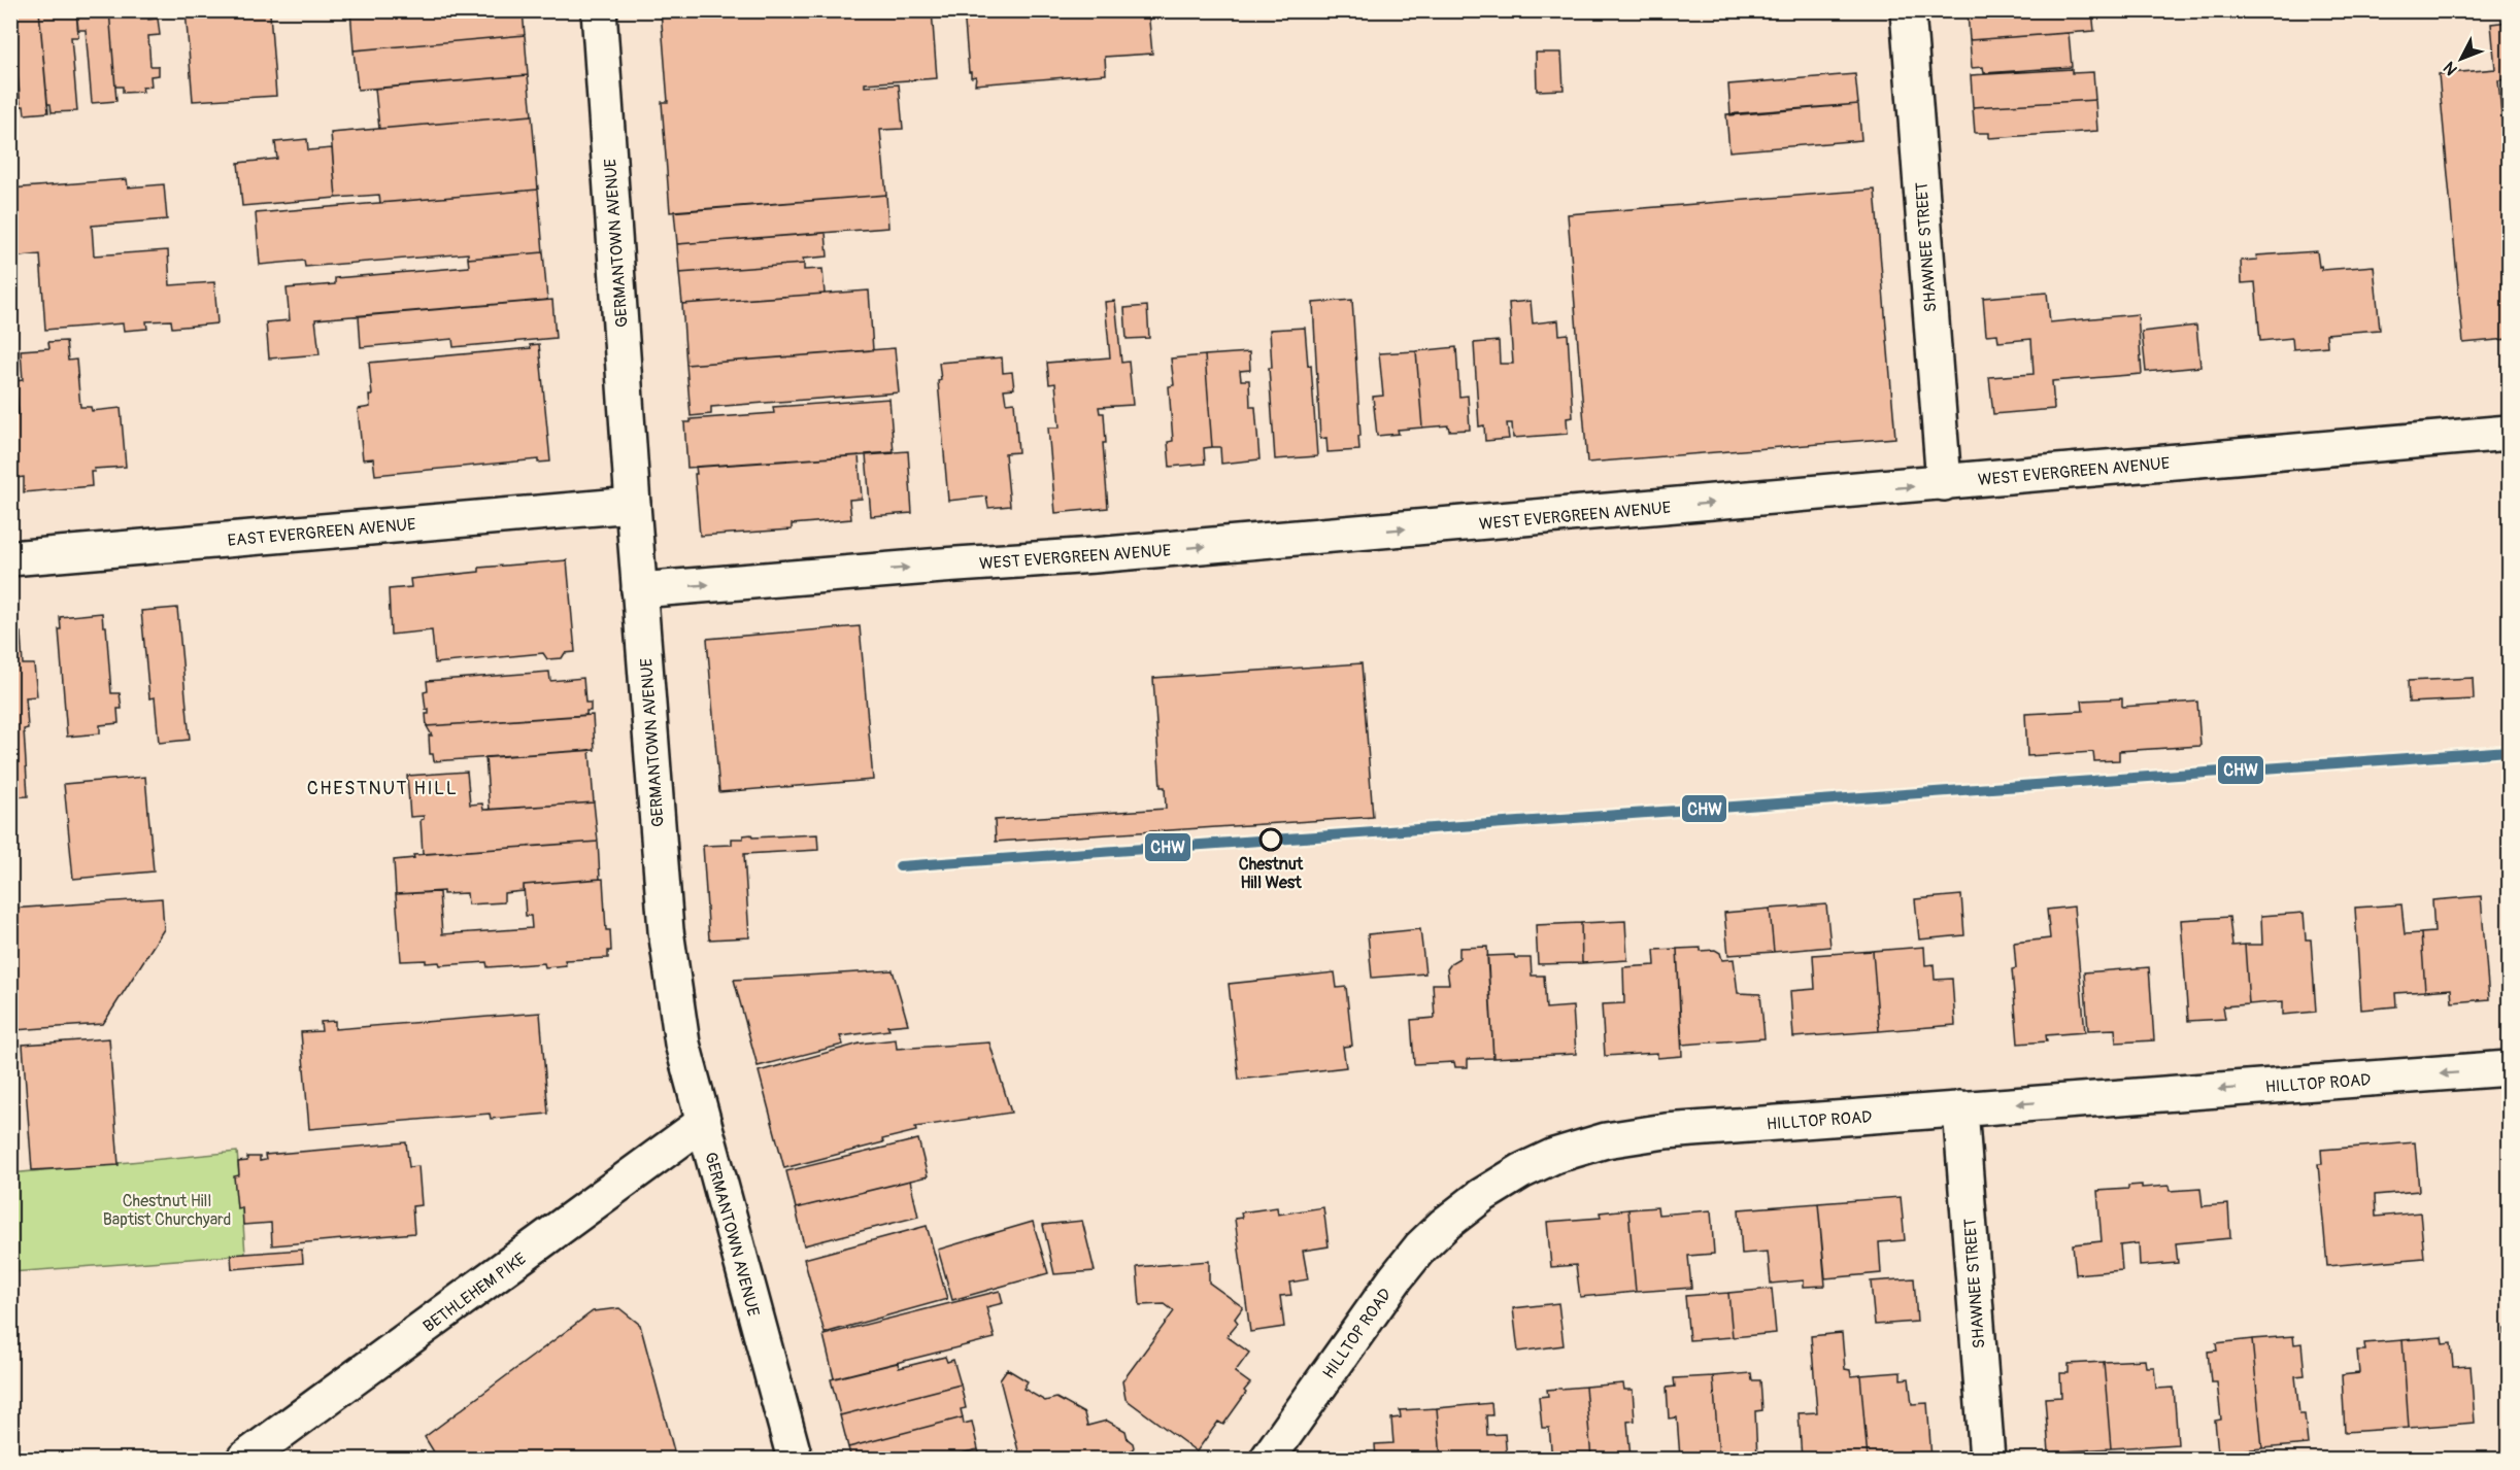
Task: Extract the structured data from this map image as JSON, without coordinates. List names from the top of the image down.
{
  "streets": {
    "street": [
      "GERMANTOWN AVENUE",
      "SHAWNEE STREET",
      "WEST EVERGREEN AVENUE",
      "EAST EVERGREEN AVENUE",
      "HILLTOP ROAD",
      "BETHLEHEM PIKE"
    ]
  },
  "crossings": [
    ["GERMANTOWN AVENUE", "WEST EVERGREEN AVENUE"],
    ["GERMANTOWN AVENUE", "EAST EVERGREEN AVENUE"],
    ["GERMANTOWN AVENUE", "BETHLEHEM PIKE"],
    ["SHAWNEE STREET", "WEST EVERGREEN AVENUE"],
    ["SHAWNEE STREET", "HILLTOP ROAD"]
  ],
  "one_way": ["WEST EVERGREEN AVENUE", "HILLTOP ROAD"],
  "districts": ["CHESTNUT HILL"],
  "parks": ["Chestnut Hill Baptist Churchyard"],
  "places": ["Chestnut Hill West"],
  "lines": ["transit line CHW"],
  "north": "bottom left"
}
